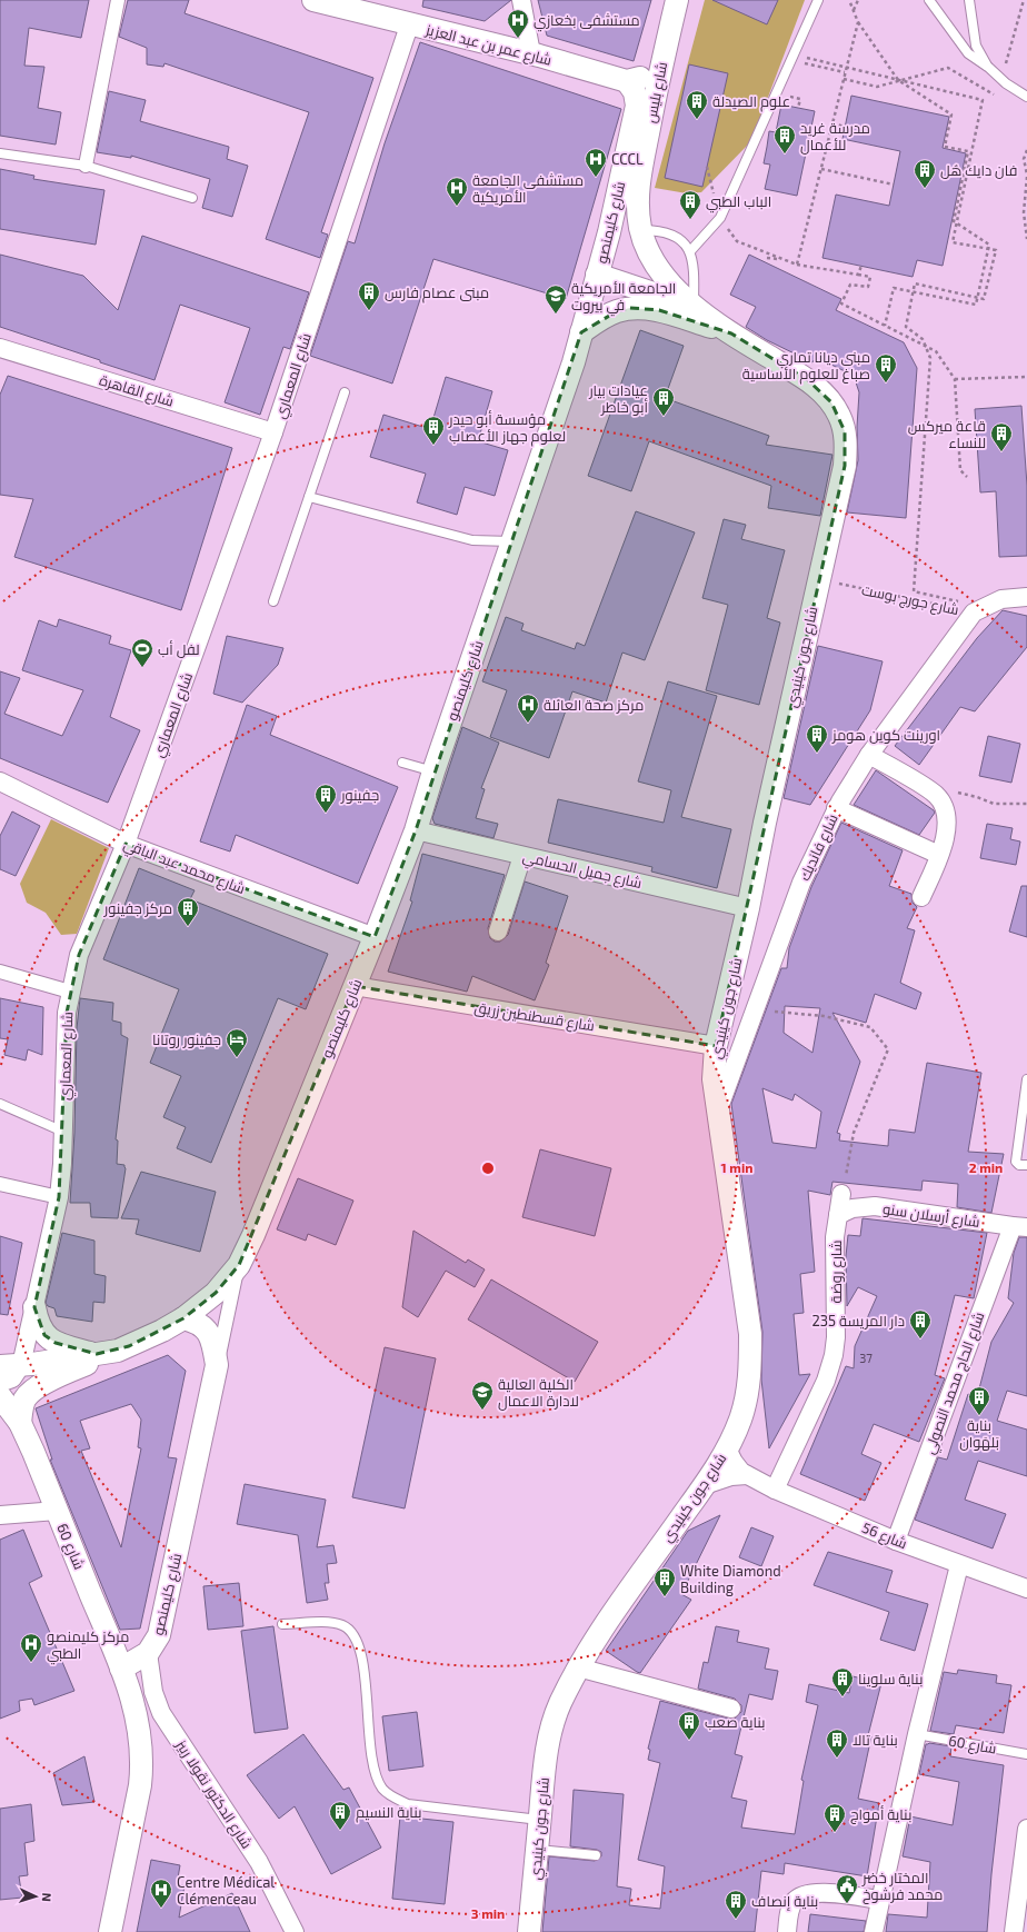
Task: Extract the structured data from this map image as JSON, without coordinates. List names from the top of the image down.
{
  "streets": {
    "street": [
      "شارع عمر بن عبد العزيز",
      "شارع بليس",
      "شارع كليمنصو",
      "شارع المعماري",
      "شارع القاهرة",
      "شارع جورج بوست",
      "شارع جون كينيدي",
      "شارع فانديك",
      "شارع محمد عبد الباقي",
      "شارع جميل الحسامي",
      "شارع قسطنطين زريق",
      "شارع أرسلان سنو",
      "شارع روضة",
      "شارع الحاج محمد النصولي",
      "شارع 56",
      "شارع 60",
      "شارع الدكتور نقولا ربيز"
    ]
  },
  "crossings": [
    ["شارع عمر بن عبد العزيز", "شارع كليمنصو"],
    ["شارع عمر بن عبد العزيز", "شارع المعماري"],
    ["شارع بليس", "شارع جون كينيدي"],
    ["شارع كليمنصو", "شارع المعماري"],
    ["شارع كليمنصو", "شارع محمد عبد الباقي"],
    ["شارع كليمنصو", "شارع جميل الحسامي"],
    ["شارع كليمنصو", "شارع قسطنطين زريق"],
    ["شارع كليمنصو", "شارع 60"],
    ["شارع كليمنصو", "شارع الدكتور نقولا ربيز"],
    ["شارع المعماري", "شارع القاهرة"],
    ["شارع المعماري", "شارع محمد عبد الباقي"],
    ["شارع جورج بوست", "شارع جون كينيدي"],
    ["شارع جورج بوست", "شارع فانديك"],
    ["شارع جون كينيدي", "شارع فانديك"],
    ["شارع جون كينيدي", "شارع جميل الحسامي"],
    ["شارع جون كينيدي", "شارع قسطنطين زريق"],
    ["شارع جون كينيدي", "شارع 56"],
    ["شارع أرسلان سنو", "شارع روضة"],
    ["شارع أرسلان سنو", "شارع الحاج محمد النصولي"],
    ["شارع روضة", "شارع 56"],
    ["شارع الحاج محمد النصولي", "شارع 56"]
  ],
  "places": {
    "hospital": [
      "مستشفى بخعازي",
      "CCCL",
      "مستشفى الجامعة الأمريكية",
      "مركز صحة العائلة",
      "مركز كليمنصو الطبي",
      "Centre Médical Clémenceau"
    ],
    "building": [
      "علوم الصيدلة",
      "مدرسة غريد للأعمال",
      "فان دايك هُل",
      "الباب الطبي",
      "مبنى عصام فارس",
      "مبنى ديانا تماري صباغ للعلوم الأساسية",
      "عيادات بيار أبو خاطر",
      "مؤسسة أبو حيدر لعلوم جهاز الأعصاب",
      "قاعة ميركس للنساء",
      "اورينت كوين هومز",
      "جفينور",
      "مركز جفينور",
      "دار المريسة 235",
      "بناية بَلهَوان",
      "White Diamond Building",
      "بناية سلوينا",
      "بناية صعب",
      "بناية تالا",
      "بناية النسيم",
      "بناية أمواج",
      "بناية إنصاف"
    ],
    "school or university": ["الجامعة الأمريكية في بيروت", "الكلية العالية لادارة الاعمال"],
    "sports": ["لفل أب"],
    "hotel": ["جفينور روتانا"],
    "public building": ["المختار خضر محمد فرشوخ"]
  },
  "house_numbers": ["37"],
  "north": "right",
  "rings": ["1 min", "2 min", "3 min"]
}
